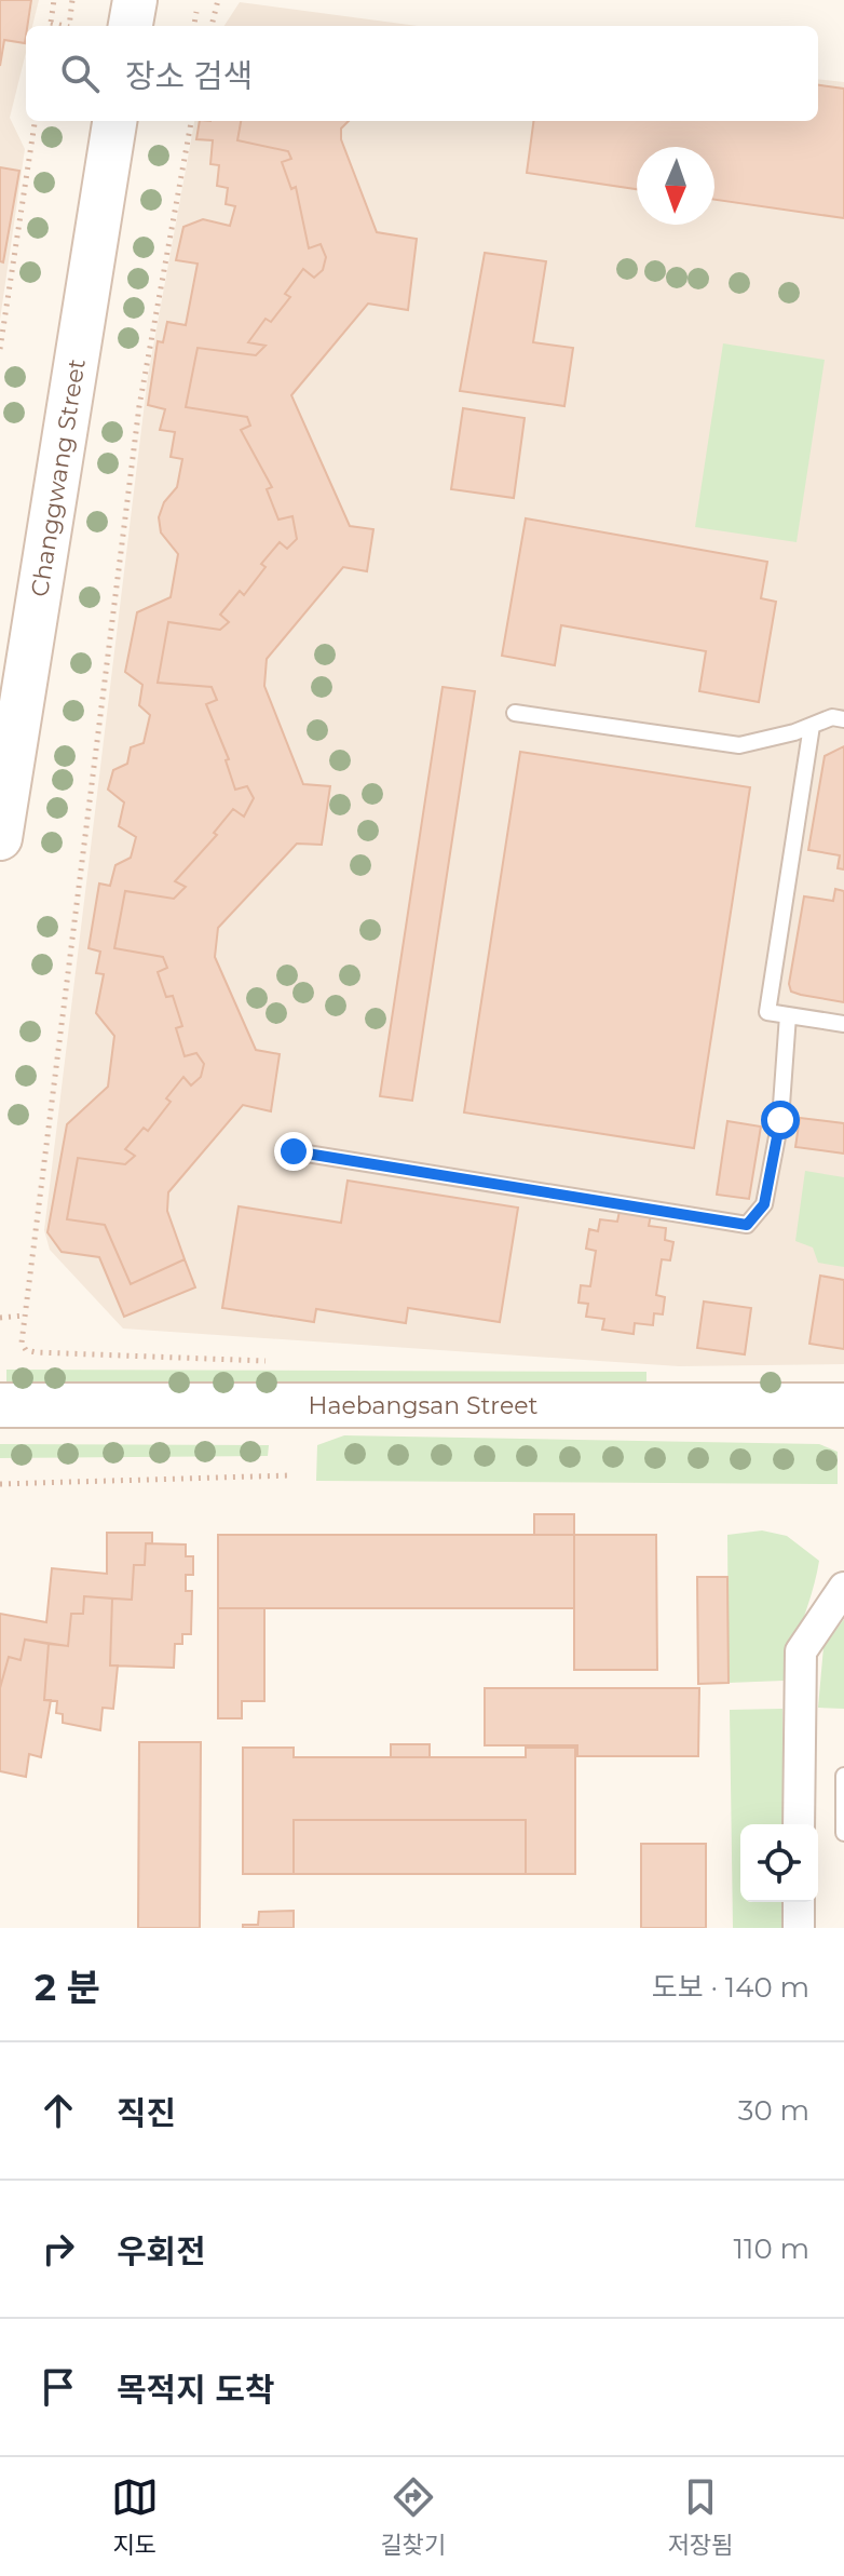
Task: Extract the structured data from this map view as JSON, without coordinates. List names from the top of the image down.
{
  "streets": {
    "main road": ["Changgwang Street", "Haebangsan Street"]
  },
  "north": "bottom",
  "page": {
    "search": "장소 검색",
    "heading": ["2 분", "도보 · 140 m"],
    "list": [
      ["직진", "30 m"],
      ["우회전", "110 m"],
      "목적지 도착"
    ],
    "nav": ["지도", "길찾기", "저장됨"]
  }
}
